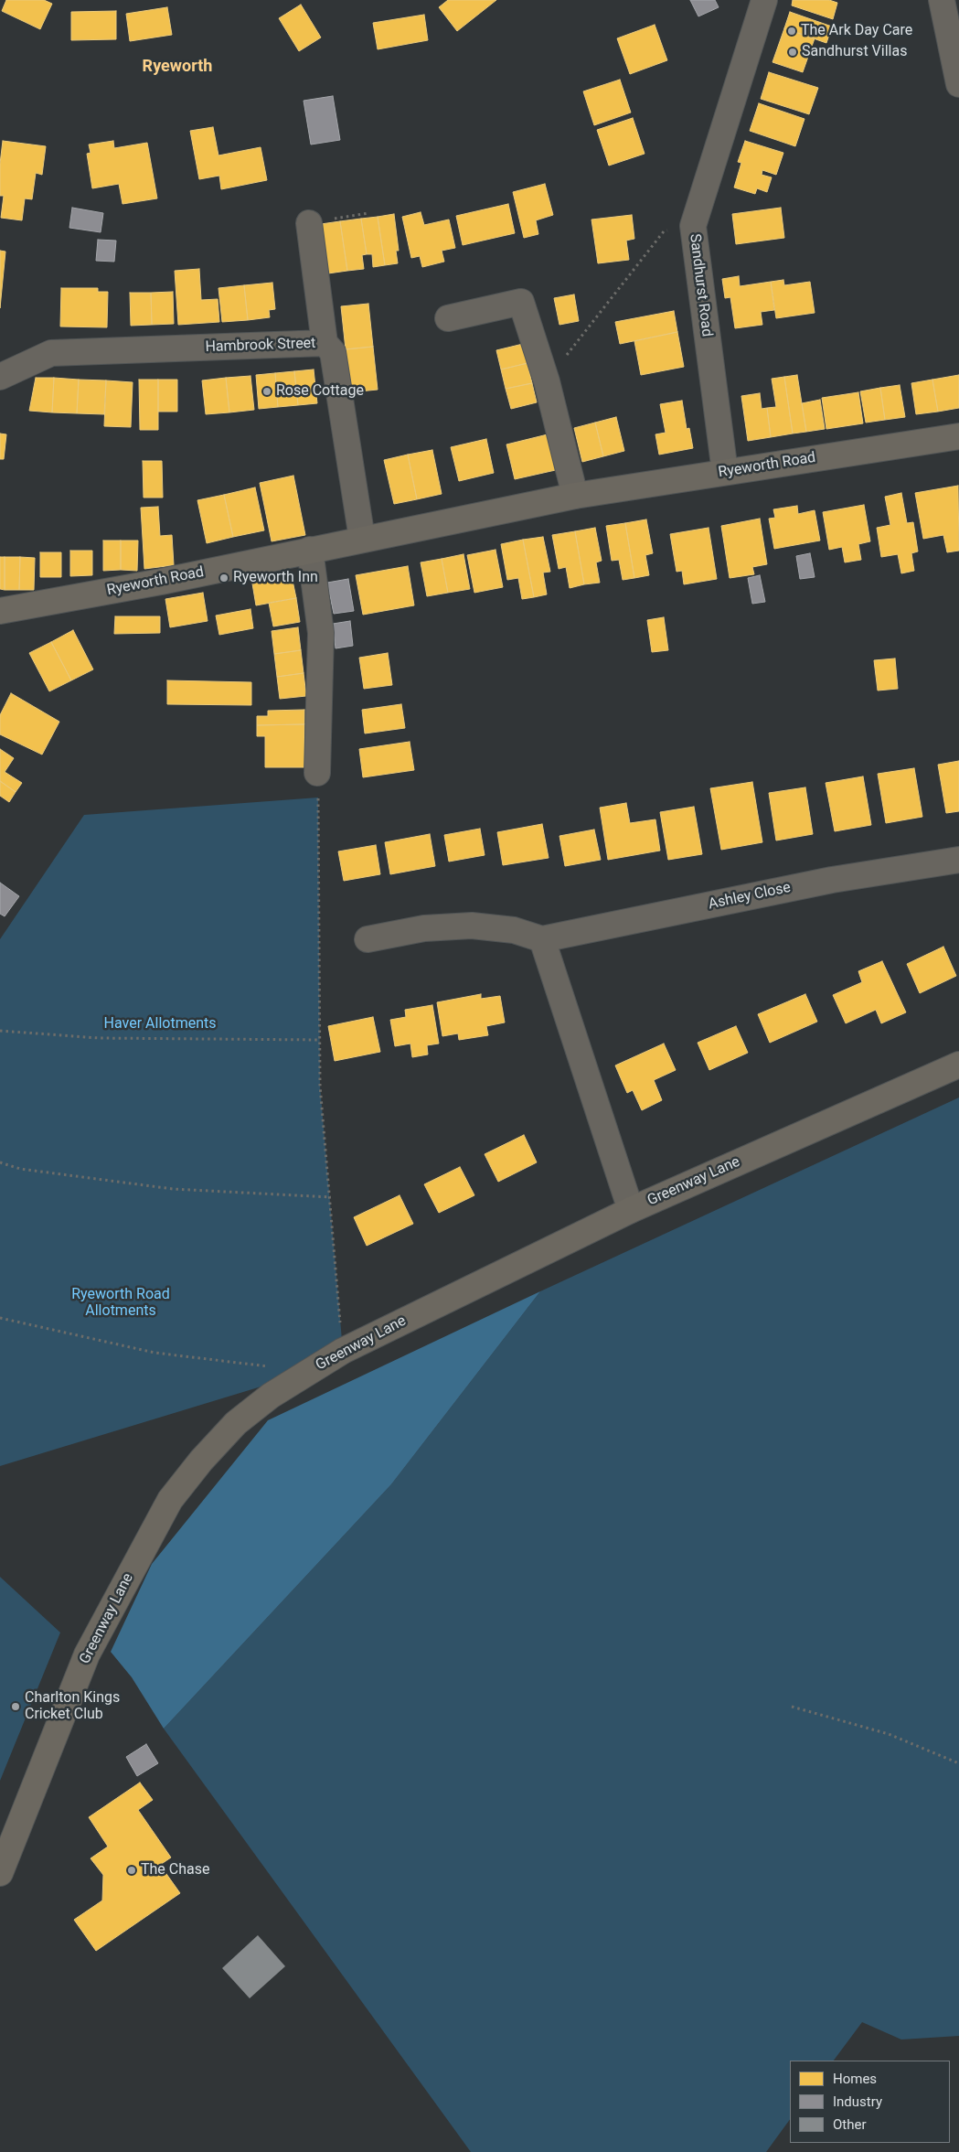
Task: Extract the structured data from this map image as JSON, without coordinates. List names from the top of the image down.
{
  "streets": {
    "street": [
      "Sandhurst Road",
      "Hambrook Street",
      "Ryeworth Road",
      "Ashley Close",
      "Greenway Lane"
    ]
  },
  "crossings": [
    ["Sandhurst Road", "Ryeworth Road"],
    ["Hambrook Street", "Ryeworth Road"]
  ],
  "districts": ["Ryeworth"],
  "parks": ["Haver Allotments", "Ryeworth Road Allotments"],
  "places": [
    "The Ark Day Care",
    "Sandhurst Villas",
    "Rose Cottage",
    "Ryeworth Inn",
    "Charlton Kings Cricket Club",
    "The Chase"
  ],
  "legend": ["Homes", "Industry", "Other"]
}
